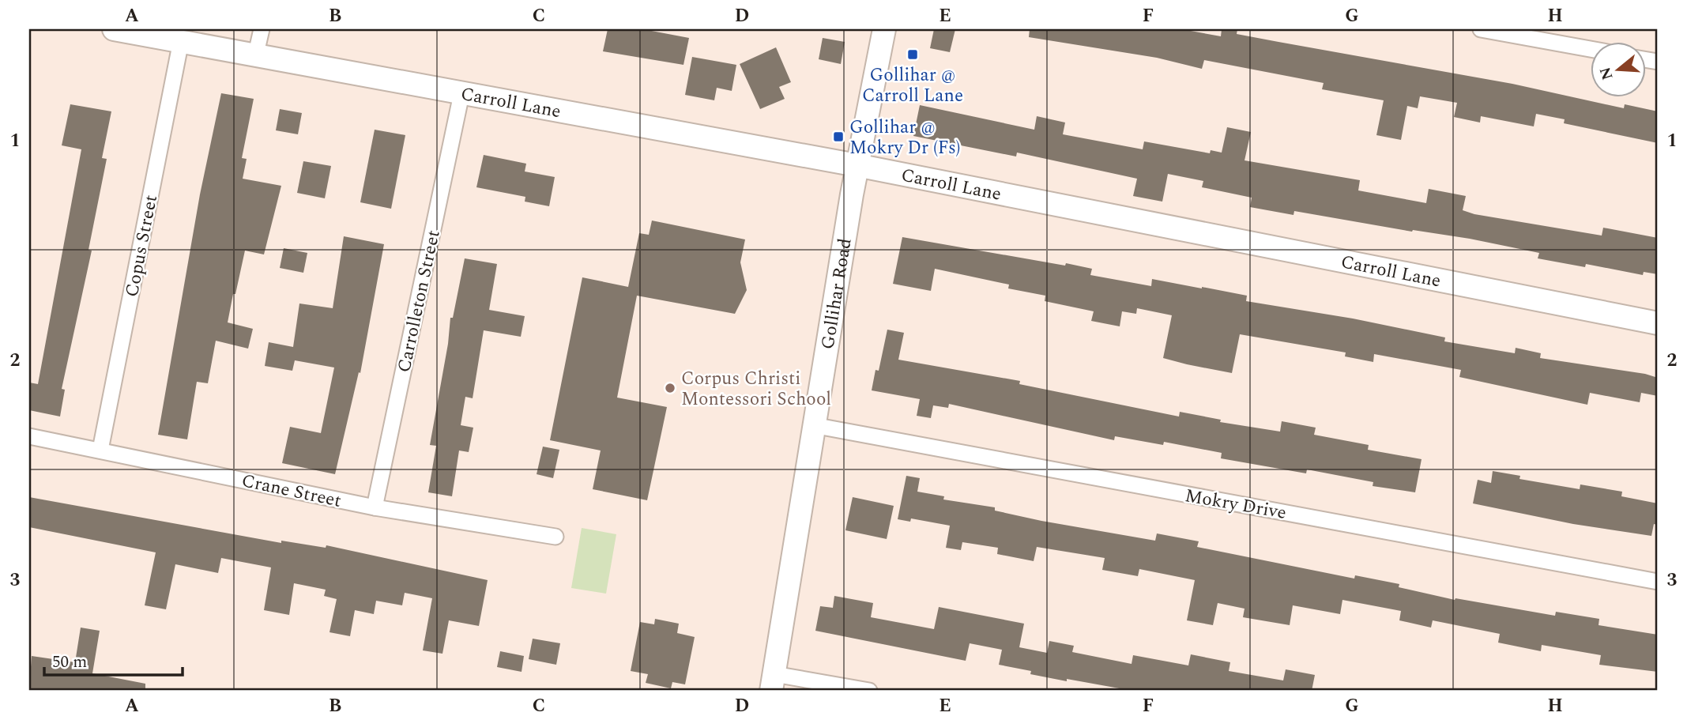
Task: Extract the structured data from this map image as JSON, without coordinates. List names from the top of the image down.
{
  "streets": {
    "street": [
      "Carroll Lane",
      "Copus Street",
      "Gollihar Road",
      "Carrolleton Street",
      "Crane Street",
      "Mokry Drive"
    ]
  },
  "crossings": [
    ["Carroll Lane", "Copus Street"],
    ["Carroll Lane", "Gollihar Road"],
    ["Carroll Lane", "Carrolleton Street"],
    ["Copus Street", "Crane Street"],
    ["Gollihar Road", "Mokry Drive"],
    ["Carrolleton Street", "Crane Street"]
  ],
  "places": {
    "transit": ["Gollihar @ Carroll Lane", "Gollihar @ Mokry Dr (Fs)"],
    "other": ["Corpus Christi Montessori School"]
  },
  "scale_bar": "50 m",
  "north": "left",
  "grid": {
    "columns": [
      "A",
      "B",
      "C",
      "D",
      "E",
      "F",
      "G",
      "H"
    ],
    "rows": ["1", "2", "3"]
  }
}
